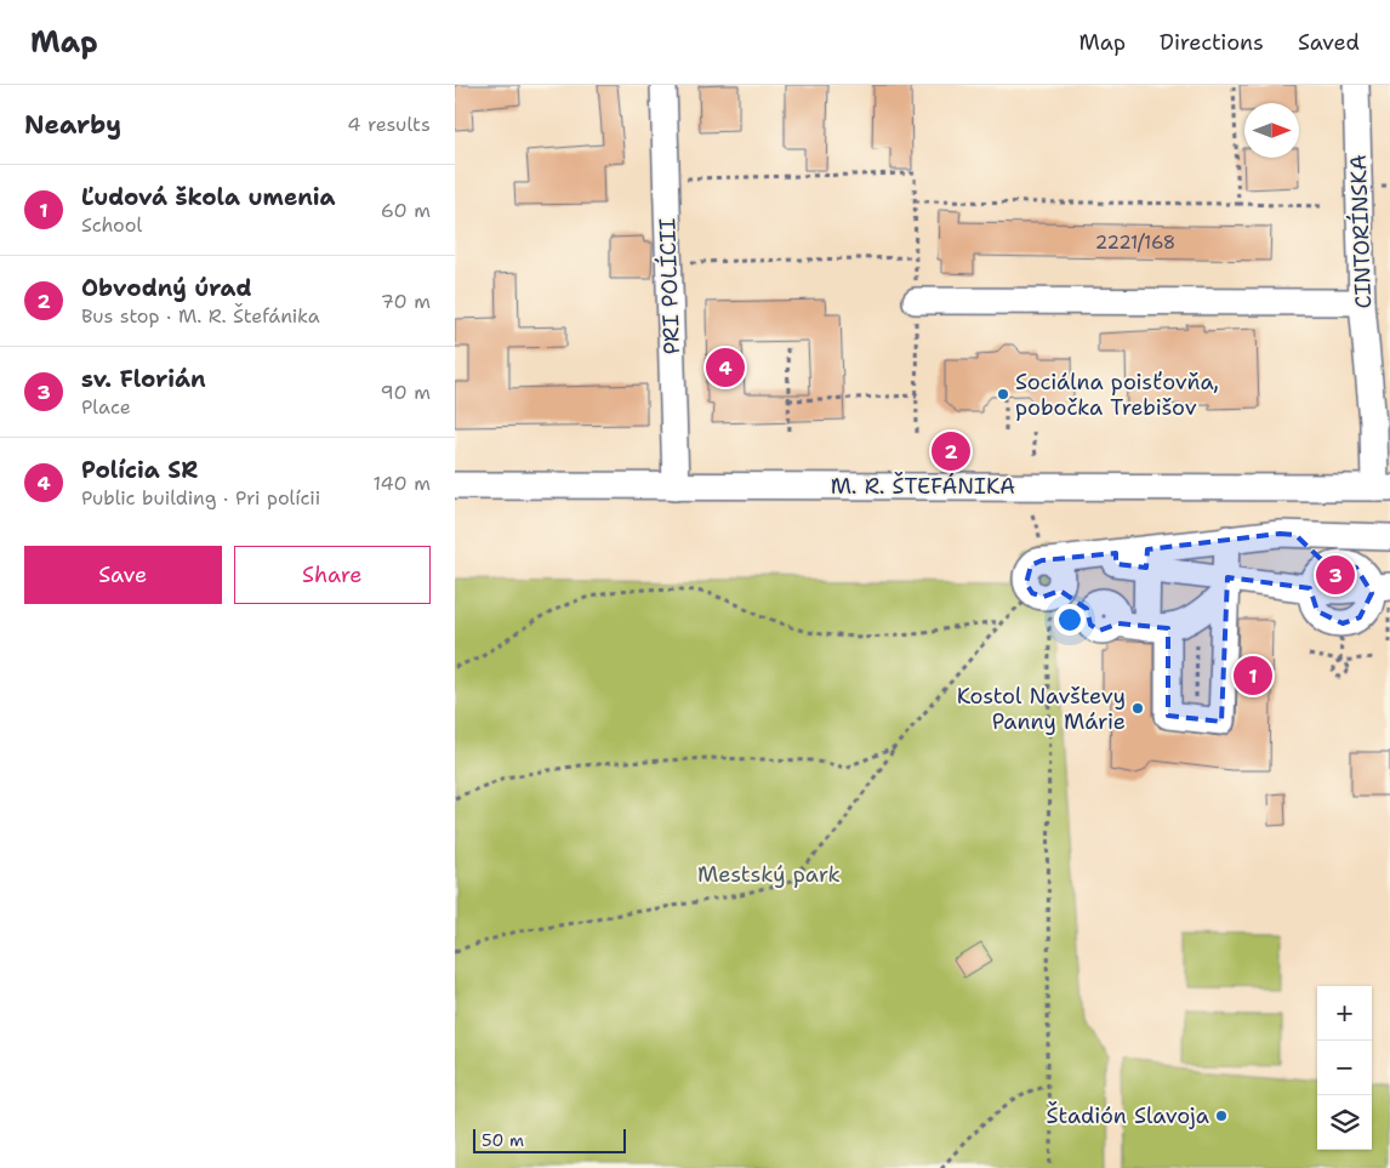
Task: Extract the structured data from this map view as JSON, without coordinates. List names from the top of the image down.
{
  "streets": {
    "street": ["CINTORÍNSKA", "PRI POLÍCII", "M. R. ŠTEFÁNIKA"]
  },
  "crossings": [
    ["CINTORÍNSKA", "M. R. ŠTEFÁNIKA"],
    ["PRI POLÍCII", "M. R. ŠTEFÁNIKA"]
  ],
  "parks": ["Mestský park"],
  "places": ["Sociálna poisťovňa, pobočka Trebišov", "Kostol Navštevy Panny Márie", "Štadión Slavoja"],
  "house_numbers": ["2221/168"],
  "scale_bar": "50 m",
  "north": "right",
  "page": {
    "header": "Map",
    "nav": ["Map", "Directions", "Saved"],
    "heading": ["Nearby", "4 results"],
    "list": [
      {
        "mark": "1",
        "name": "Ľudová škola umenia",
        "note": "School",
        "value": "60 m"
      },
      {
        "mark": "2",
        "name": "Obvodný úrad",
        "note": "Bus stop · M. R. Štefánika",
        "value": "70 m"
      },
      {
        "mark": "3",
        "name": "sv. Florián",
        "note": "Place",
        "value": "90 m"
      },
      {
        "mark": "4",
        "name": "Polícia SR",
        "note": "Public building · Pri polícii",
        "value": "140 m"
      }
    ],
    "pins": [
      "4",
      "2",
      "3",
      "1"
    ],
    "buttons": ["Save", "Share"],
    "map_buttons": ["+", "−"],
    "scale": "50 m"
  }
}
